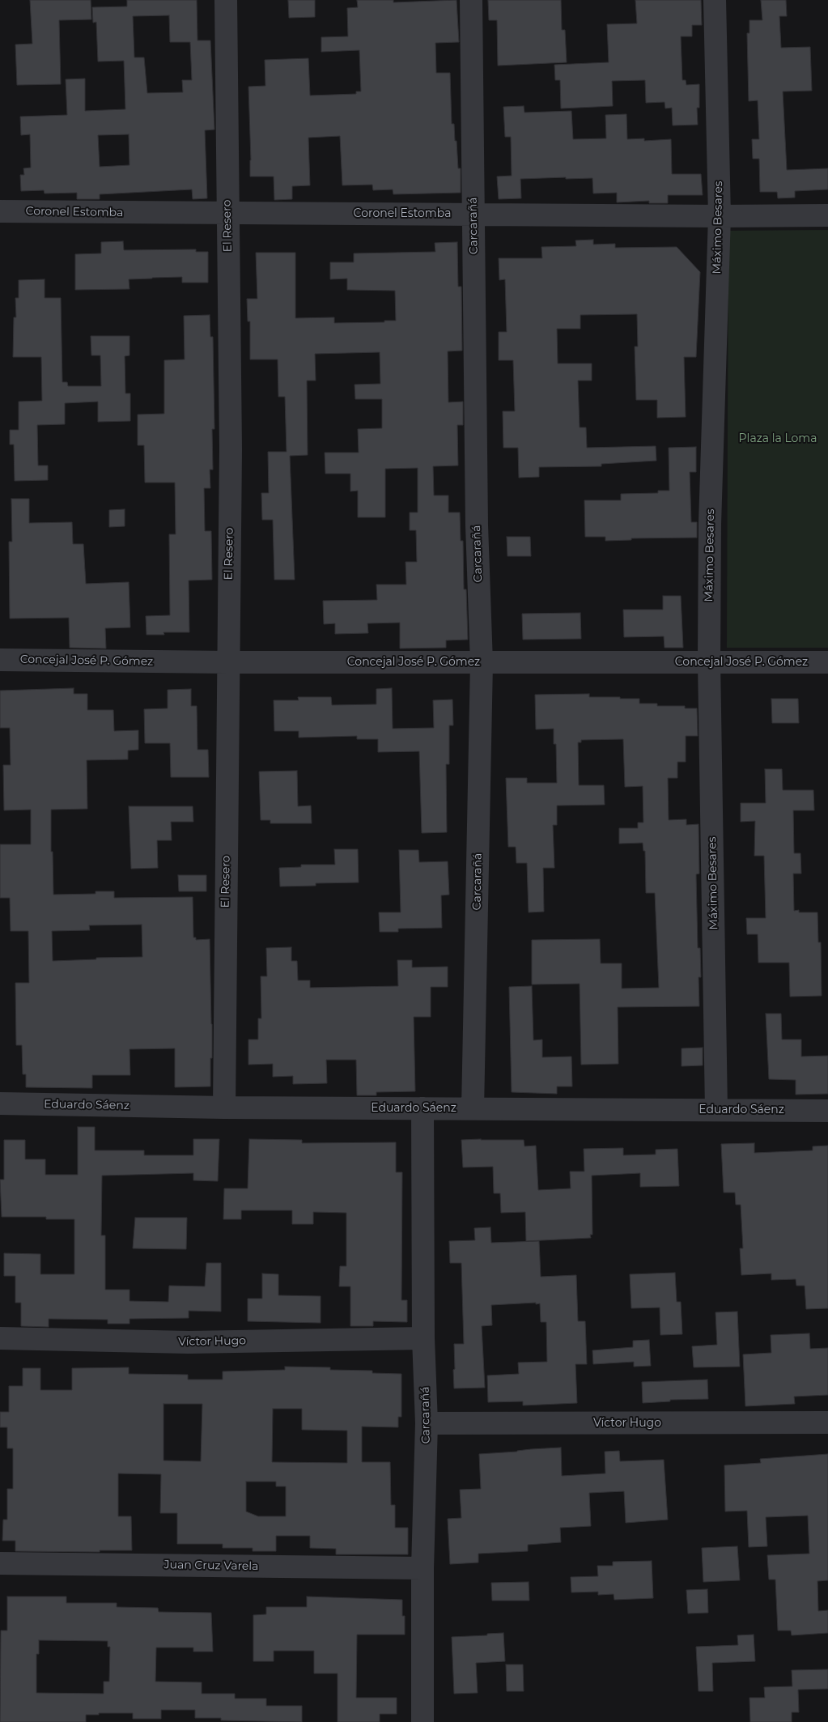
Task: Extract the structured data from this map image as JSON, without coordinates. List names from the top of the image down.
{
  "streets": {
    "street": [
      "Coronel Estomba",
      "El Resero",
      "Carcarañá",
      "Máximo Besares",
      "Concejal José P. Gómez",
      "Eduardo Sáenz",
      "Víctor Hugo",
      "Juan Cruz Varela"
    ]
  },
  "crossings": [
    ["Coronel Estomba", "El Resero"],
    ["Coronel Estomba", "Carcarañá"],
    ["Coronel Estomba", "Máximo Besares"],
    ["El Resero", "Concejal José P. Gómez"],
    ["El Resero", "Eduardo Sáenz"],
    ["Carcarañá", "Concejal José P. Gómez"],
    ["Carcarañá", "Eduardo Sáenz"],
    ["Carcarañá", "Víctor Hugo"],
    ["Carcarañá", "Juan Cruz Varela"],
    ["Máximo Besares", "Concejal José P. Gómez"],
    ["Máximo Besares", "Eduardo Sáenz"]
  ],
  "parks": ["Plaza la Loma"]
}
